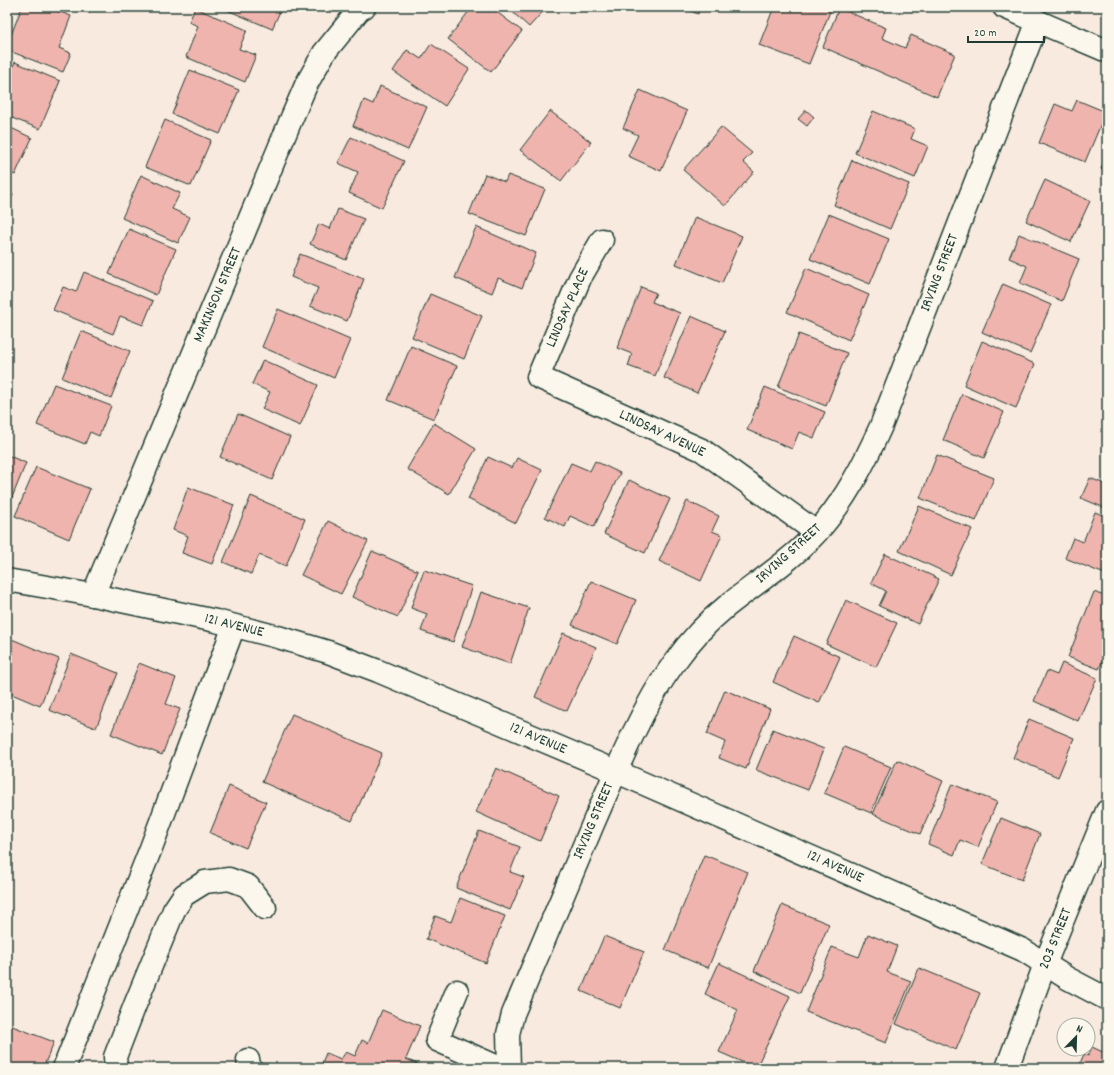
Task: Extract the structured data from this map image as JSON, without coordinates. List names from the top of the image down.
{
  "streets": {
    "street": [
      "IRVING STREET",
      "MAKINSON STREET",
      "LINDSAY PLACE",
      "LINDSAY AVENUE",
      "121 AVENUE",
      "203 STREET"
    ]
  },
  "crossings": [
    ["IRVING STREET", "LINDSAY AVENUE"],
    ["IRVING STREET", "121 AVENUE"],
    ["MAKINSON STREET", "121 AVENUE"],
    ["LINDSAY PLACE", "LINDSAY AVENUE"],
    ["121 AVENUE", "203 STREET"]
  ],
  "scale_bar": "20 m",
  "north": "top right"
}
